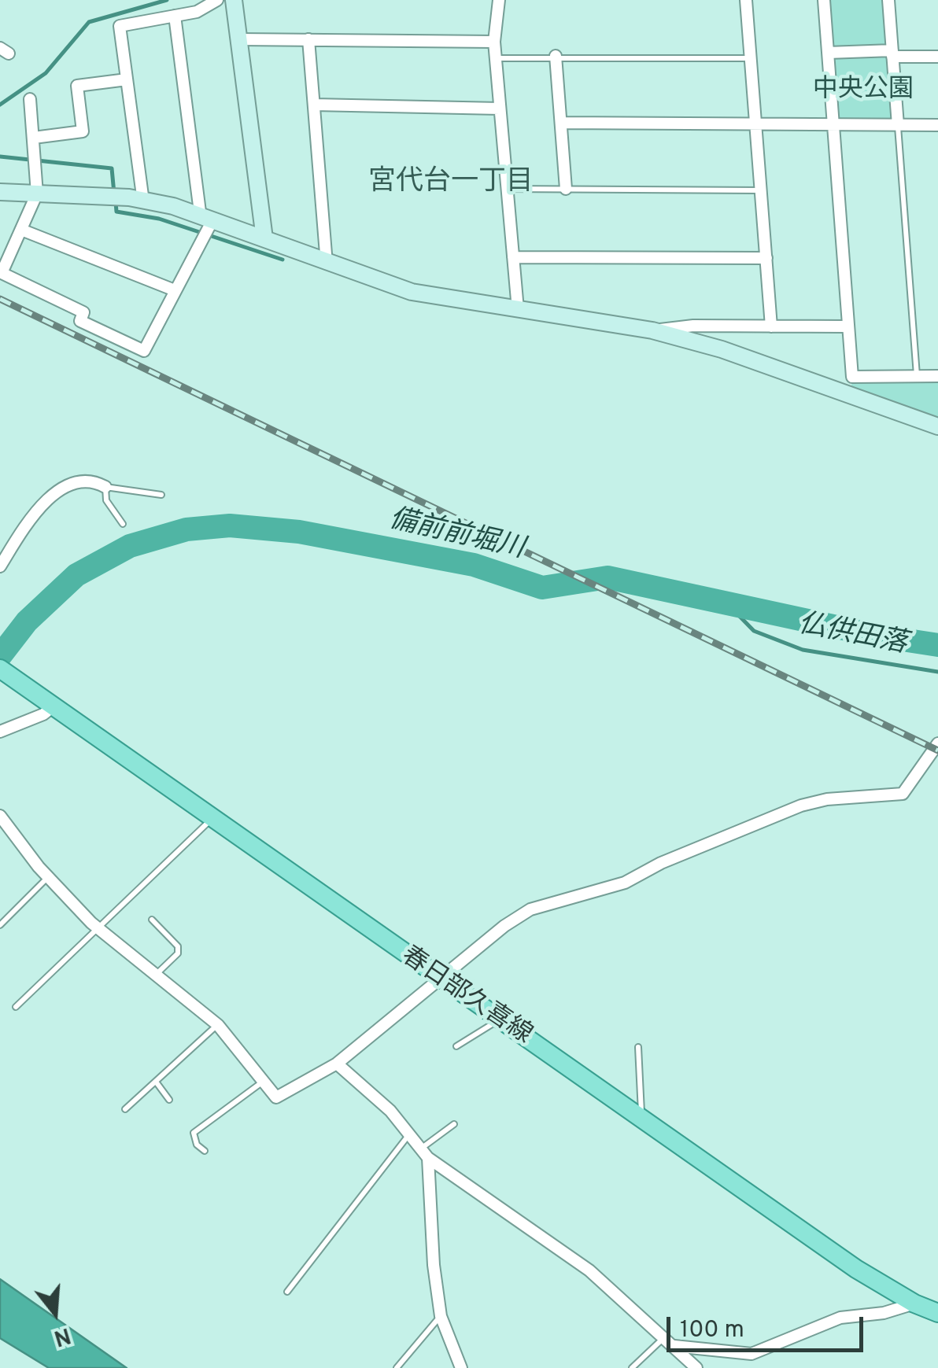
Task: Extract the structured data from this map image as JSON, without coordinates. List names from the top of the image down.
{
  "streets": {
    "main road": ["春日部久喜線"]
  },
  "districts": ["宮代台一丁目"],
  "water": ["備前前堀川", "仏供田落"],
  "parks": ["中央公園"],
  "scale_bar": "100 m",
  "north": "bottom"
}
